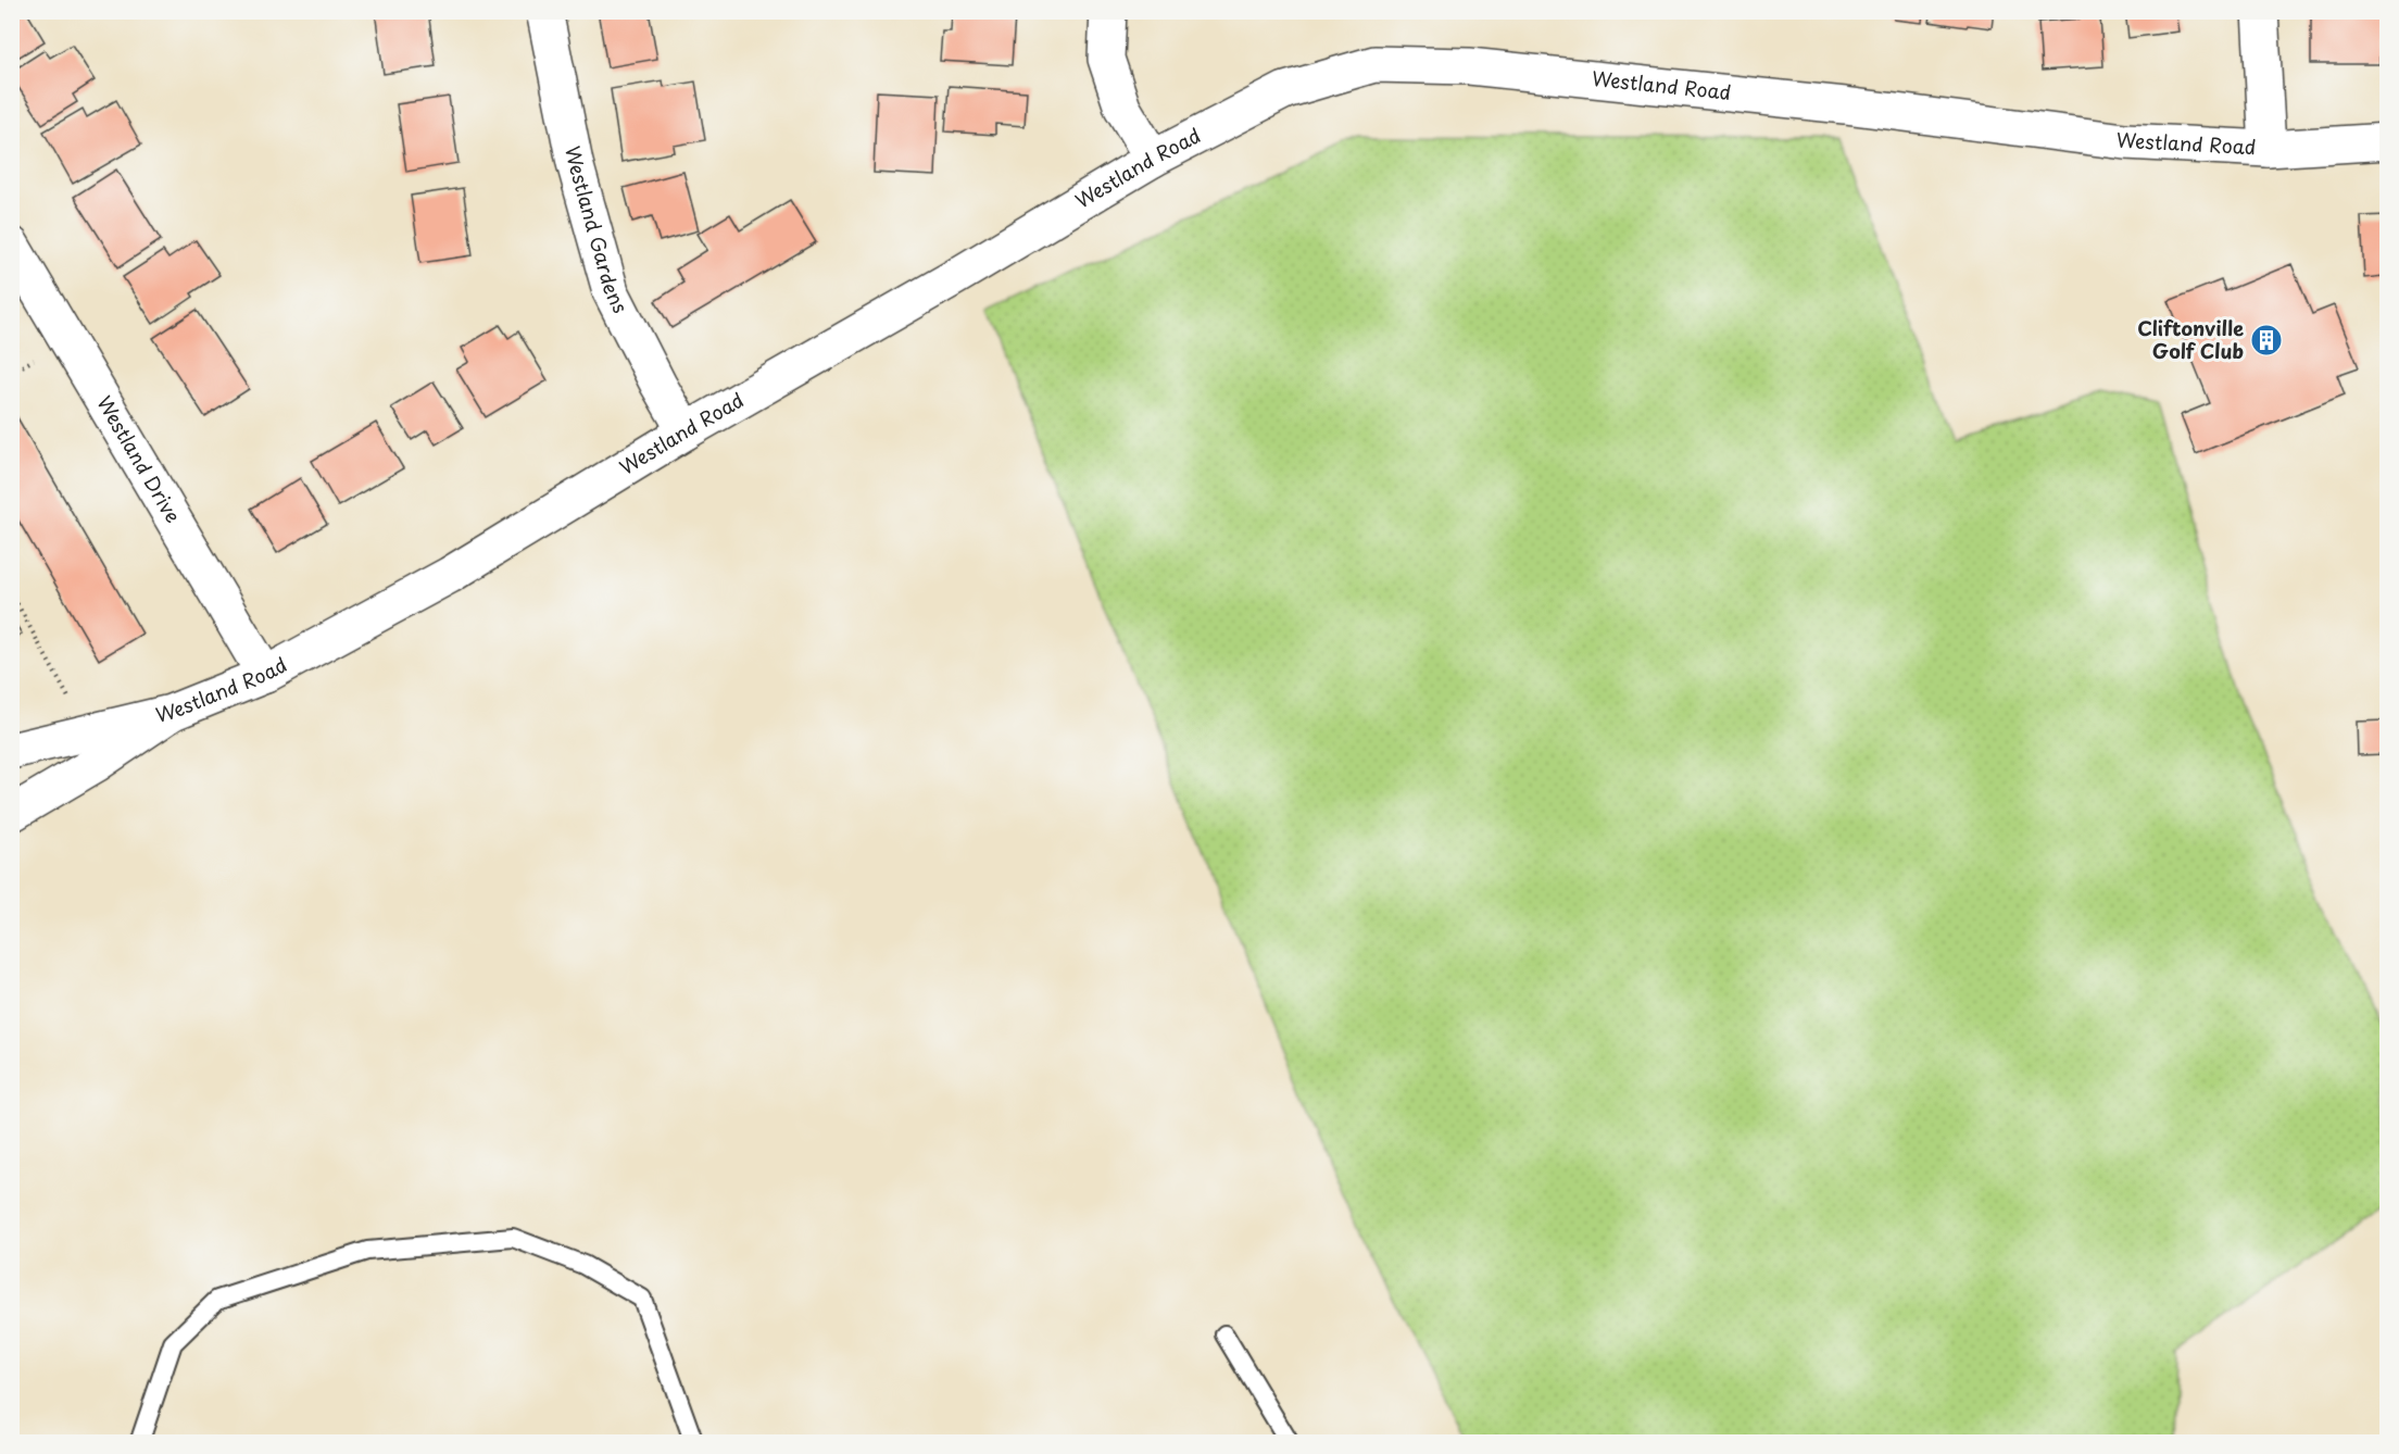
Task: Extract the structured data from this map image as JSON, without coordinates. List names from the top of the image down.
{
  "streets": {
    "street": ["Westland Road", "Westland Gardens", "Westland Drive"]
  },
  "crossings": [
    ["Westland Road", "Westland Gardens"],
    ["Westland Road", "Westland Drive"]
  ],
  "places": {
    "building": ["Cliftonville Golf Club"]
  }
}
